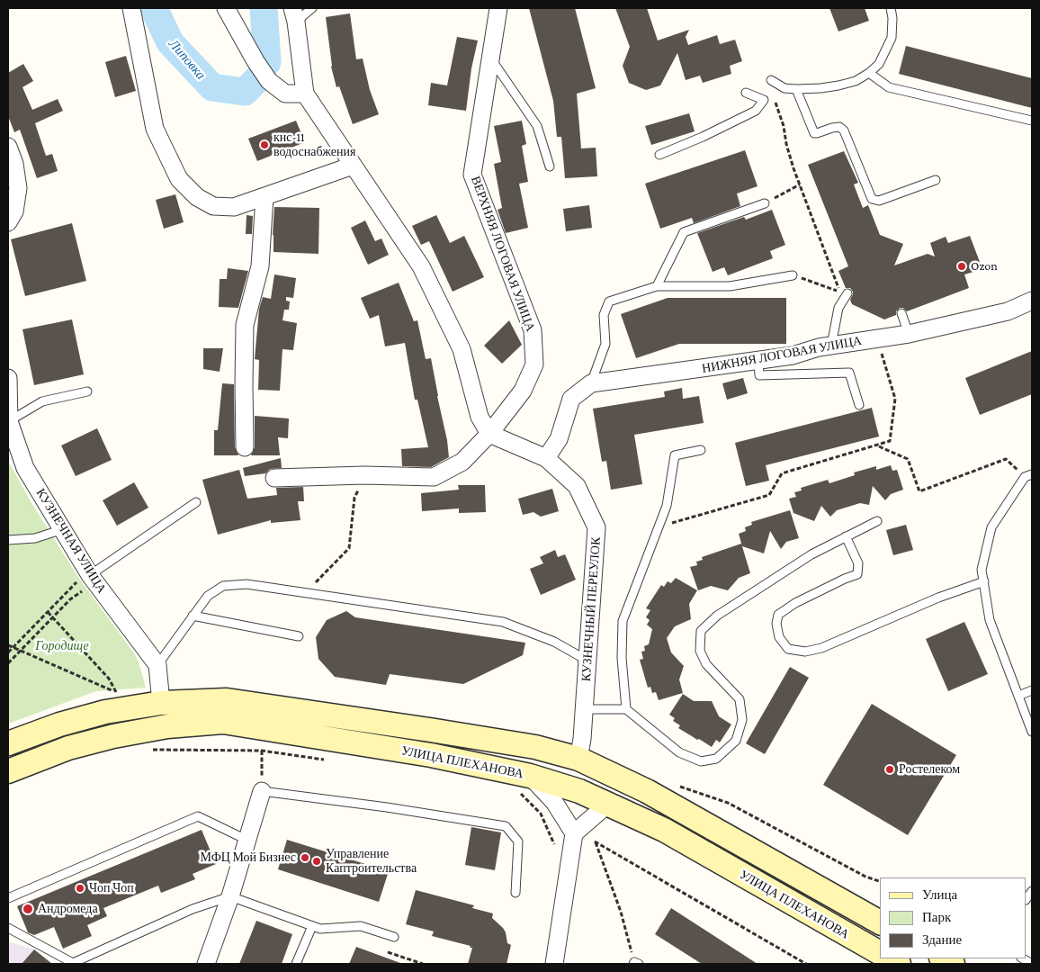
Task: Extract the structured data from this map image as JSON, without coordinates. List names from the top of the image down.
{
  "streets": {
    "main road": ["УЛИЦА ПЛЕХАНОВА"],
    "street": [
      "ВЕРХНЯЯ ЛОГОВАЯ УЛИЦА",
      "НИЖНЯЯ ЛОГОВАЯ УЛИЦА",
      "КУЗНЕЧНАЯ УЛИЦА",
      "КУЗНЕЧНЫЙ ПЕРЕУЛОК"
    ]
  },
  "crossings": [
    ["ВЕРХНЯЯ ЛОГОВАЯ УЛИЦА", "КУЗНЕЧНЫЙ ПЕРЕУЛОК"],
    ["НИЖНЯЯ ЛОГОВАЯ УЛИЦА", "КУЗНЕЧНЫЙ ПЕРЕУЛОК"],
    ["КУЗНЕЧНЫЙ ПЕРЕУЛОК", "УЛИЦА ПЛЕХАНОВА"]
  ],
  "water": ["Липовка"],
  "parks": ["Городище"],
  "places": [
    "кнс-11 водоснабжения",
    "Ozon",
    "Ростелеком",
    "МФЦ Мой Бизнес",
    "Управление Каптроительства",
    "Чоп Чоп",
    "Андромеда"
  ],
  "legend": ["Улица", "Парк", "Здание"]
}
